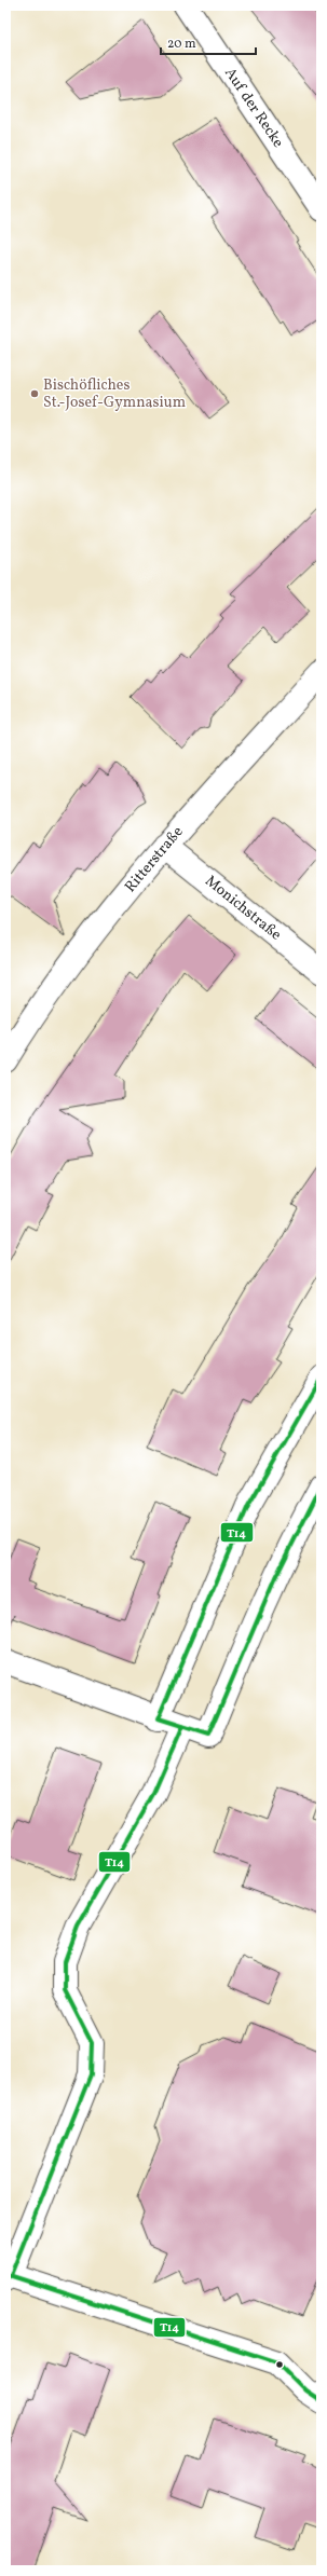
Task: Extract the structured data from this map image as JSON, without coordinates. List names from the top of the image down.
{
  "streets": {
    "street": ["Auf der Recke", "Ritterstraße", "Monichstraße"]
  },
  "crossings": [
    ["Ritterstraße", "Monichstraße"]
  ],
  "places": ["Bischöfliches St.-Josef-Gymnasium"],
  "lines": ["transit line T14"],
  "scale_bar": "20 m"
}
